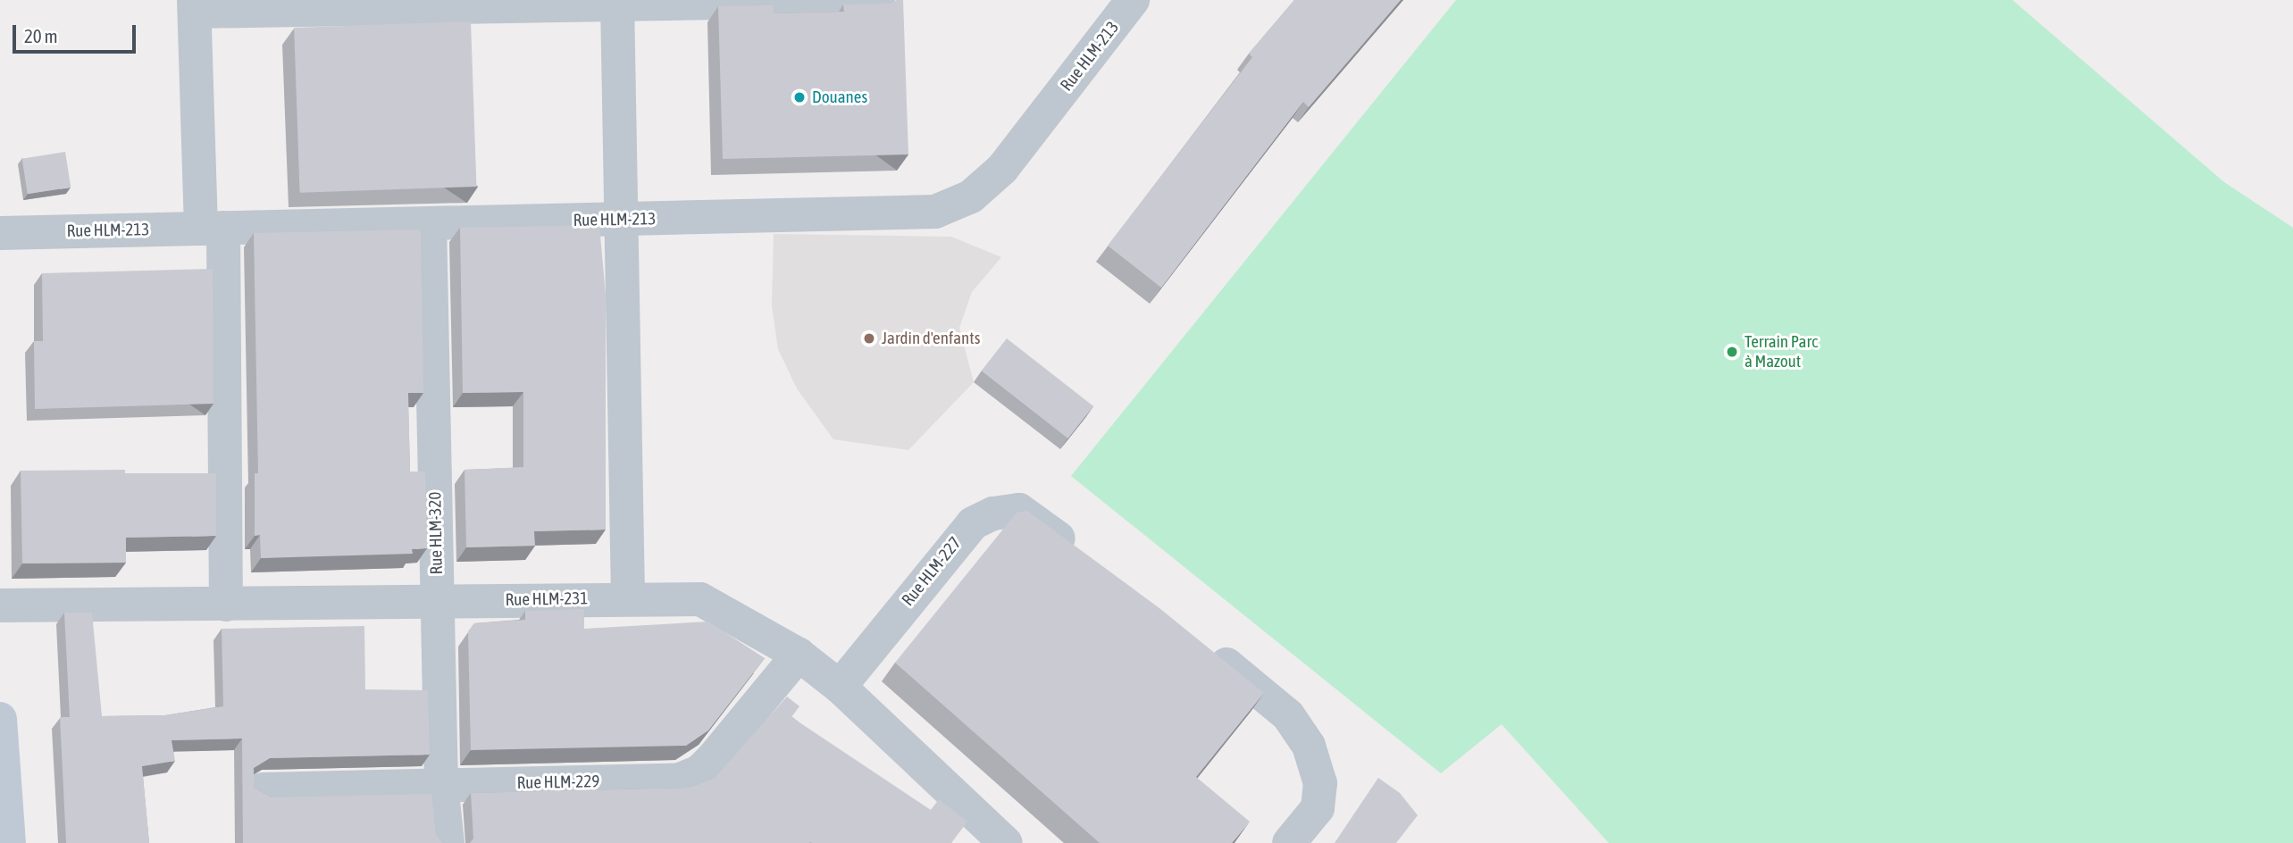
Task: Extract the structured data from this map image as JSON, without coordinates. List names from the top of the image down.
{
  "streets": {
    "street": [
      "Rue HLM-213",
      "Rue HLM-320",
      "Rue HLM-227",
      "Rue HLM-231",
      "Rue HLM-229"
    ]
  },
  "crossings": [
    ["Rue HLM-213", "Rue HLM-320"],
    ["Rue HLM-320", "Rue HLM-231"],
    ["Rue HLM-320", "Rue HLM-229"],
    ["Rue HLM-227", "Rue HLM-231"],
    ["Rue HLM-231", "Rue HLM-229"]
  ],
  "places": ["Douanes", "Jardin d'enfants", "Terrain Parc à Mazout"],
  "scale_bar": "20 m"
}
